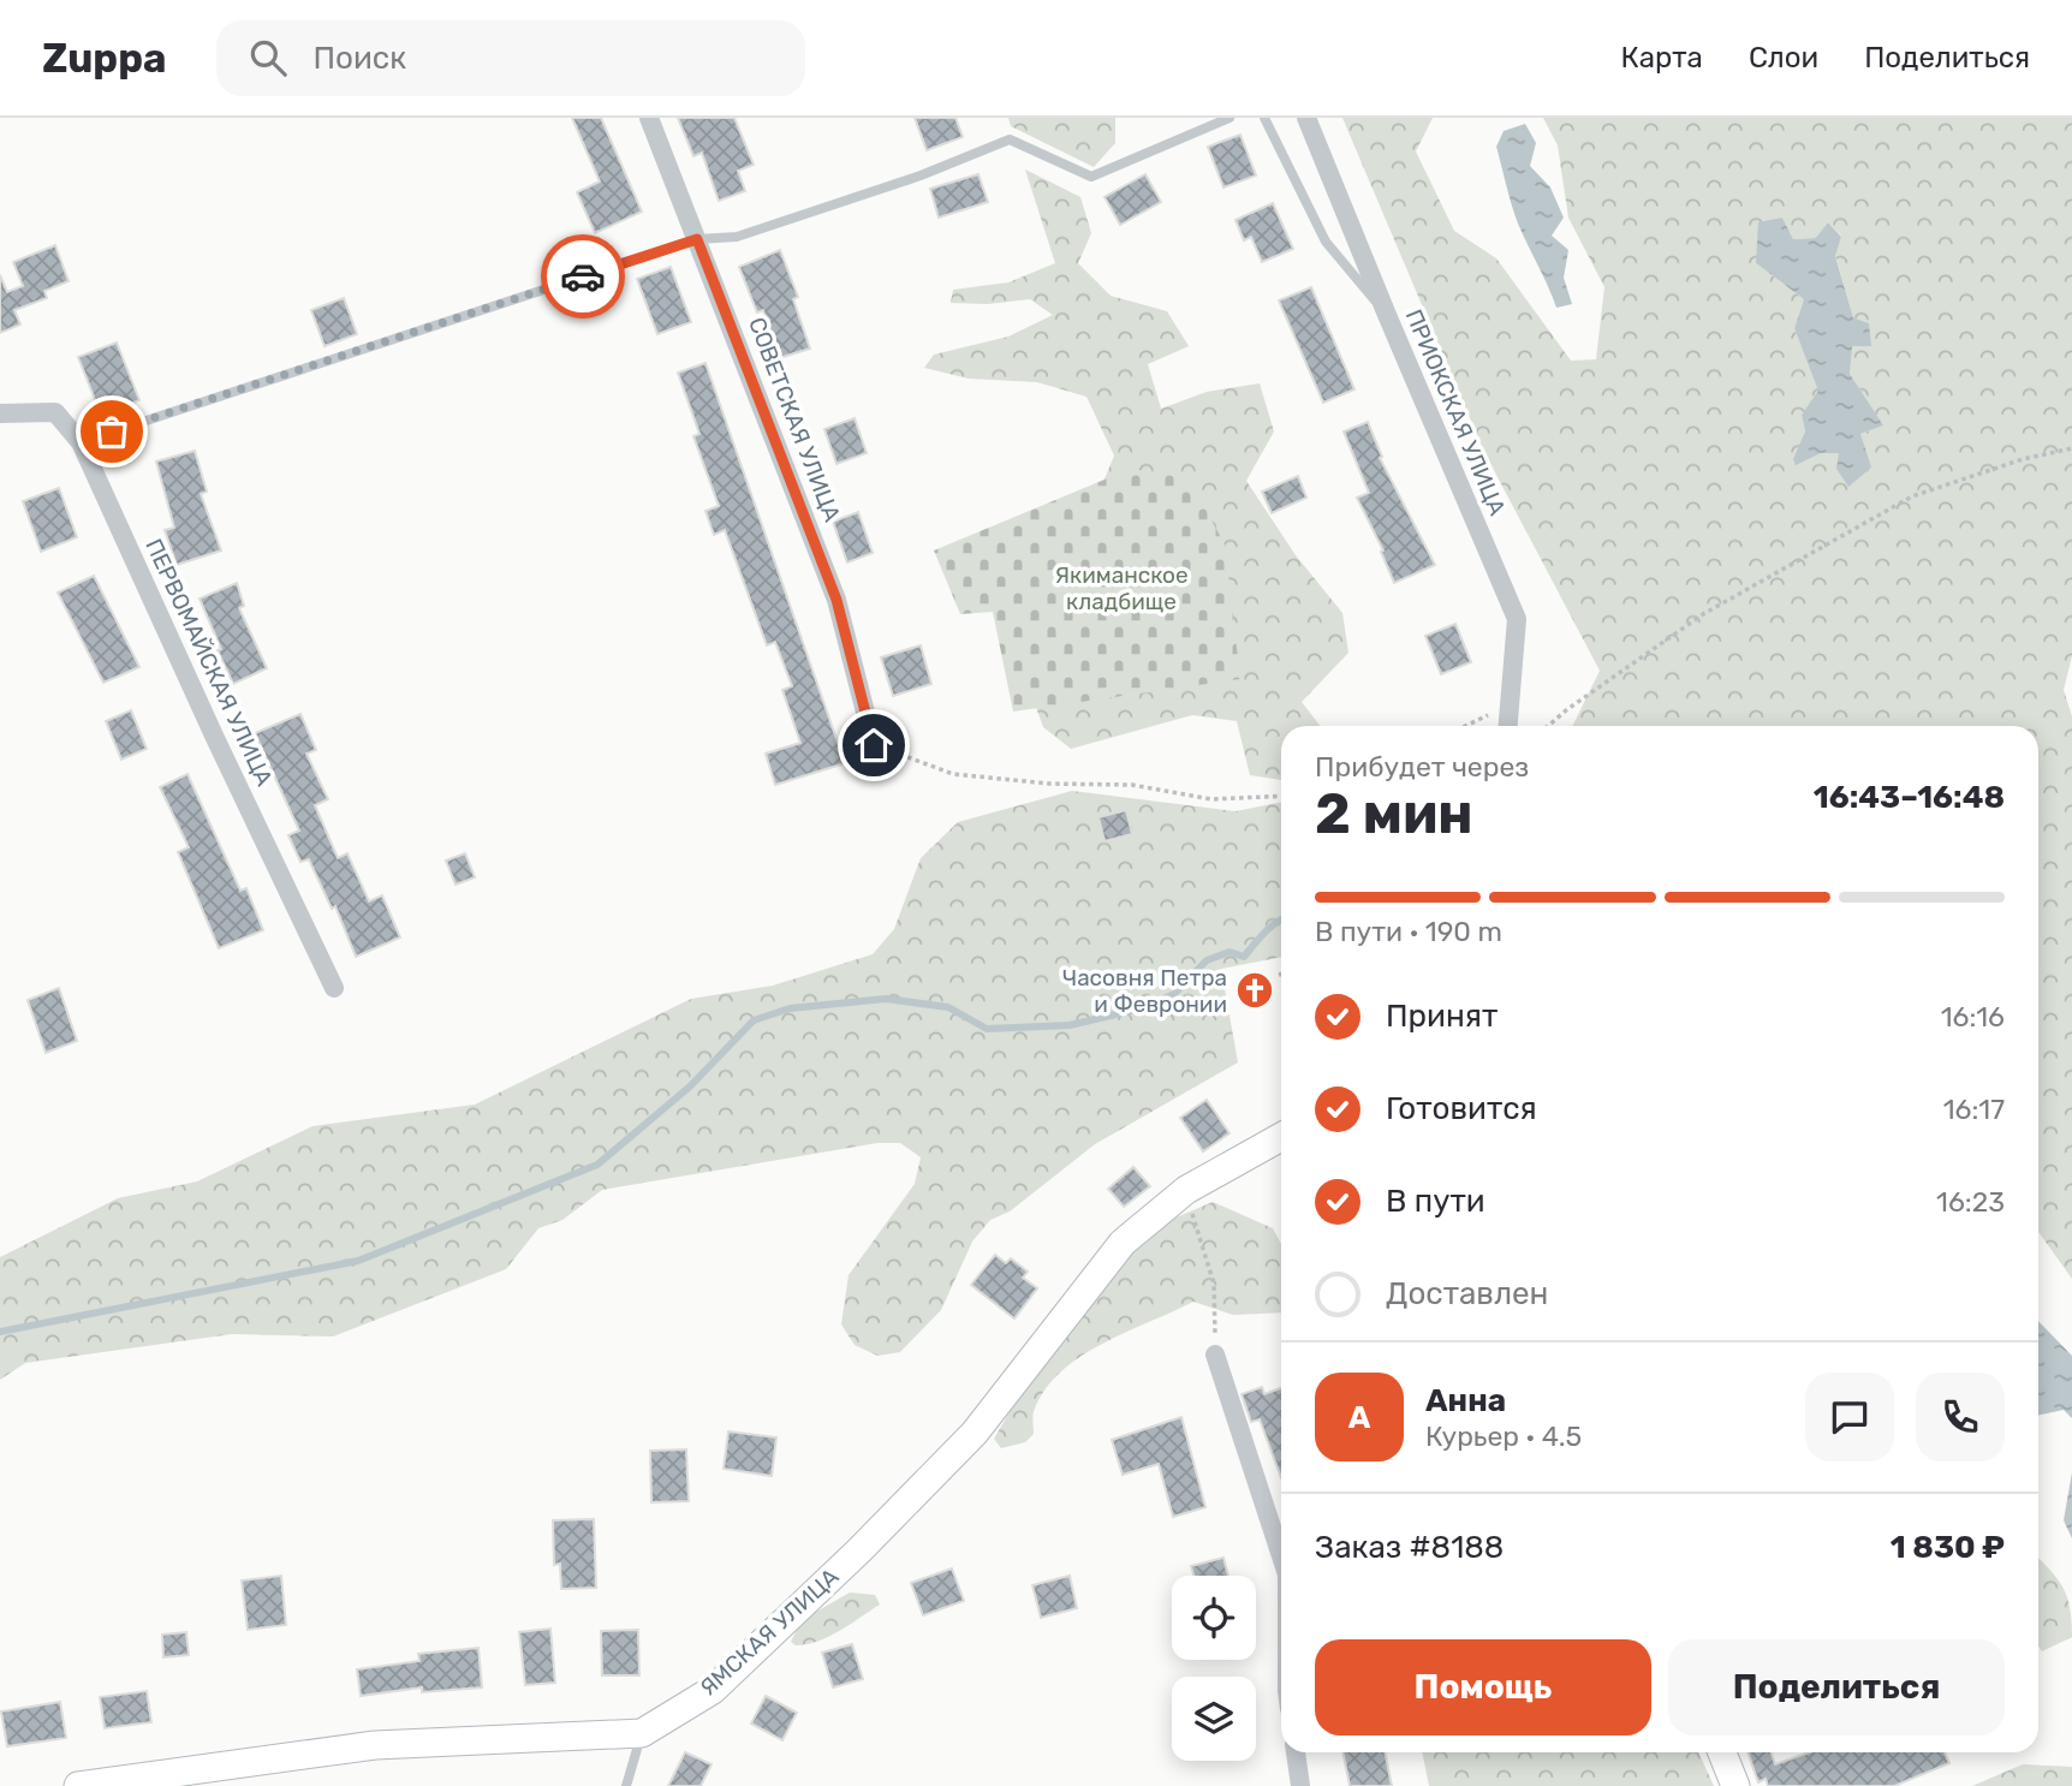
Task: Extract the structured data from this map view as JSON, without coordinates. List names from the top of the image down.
{
  "streets": {
    "street": [
      "ПРИОКСКАЯ УЛИЦА",
      "СОВЕТСКАЯ УЛИЦА",
      "ПЕРВОМАЙСКАЯ УЛИЦА",
      "ЯМСКАЯ УЛИЦА"
    ]
  },
  "parks": ["Якиманское кладбище"],
  "places": {
    "church": ["Часовня Петра и Февронии"]
  },
  "page": {
    "header": "Zuppa",
    "search": "Поиск",
    "nav": ["Карта", "Слои", "Поделиться"],
    "heading": ["2 мин", "Прибудет через", "16:43–16:48"],
    "panel": [
      "Анна",
      "Курьер · 4.5",
      "Заказ #8188",
      "1 830 ₽"
    ],
    "bar": "В пути · 190 m",
    "list": [
      ["Принят", "16:16"],
      ["Готовится", "16:17"],
      ["В пути", "16:23"],
      "Доставлен"
    ],
    "round": "А",
    "buttons": ["Помощь", "Поделиться"]
  }
}
